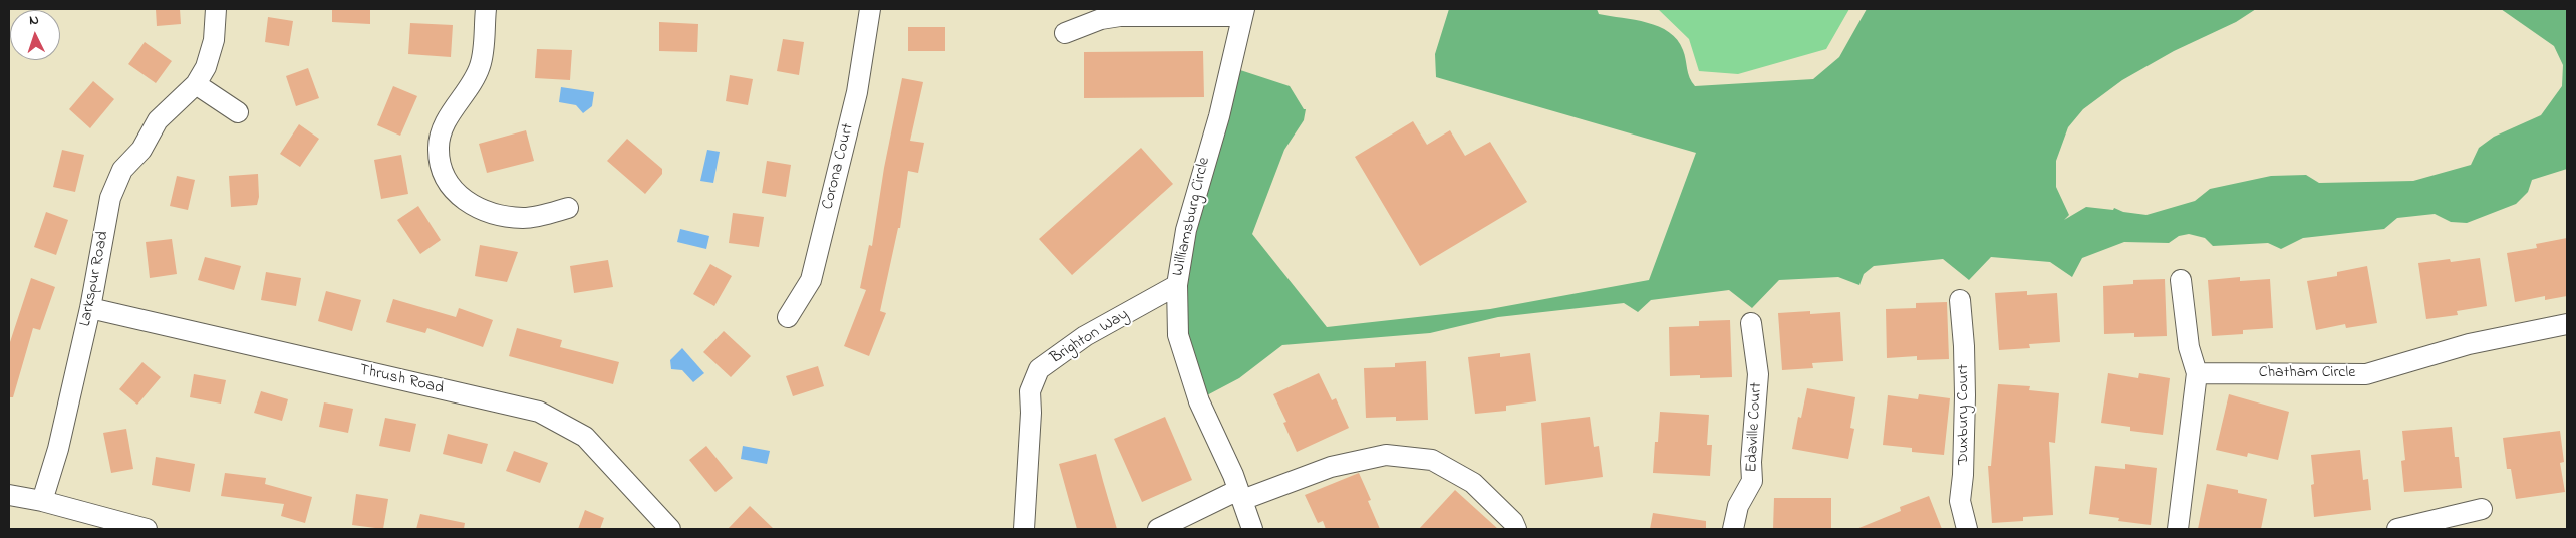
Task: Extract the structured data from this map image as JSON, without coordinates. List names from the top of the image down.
{
  "streets": {
    "street": [
      "Corona Court",
      "Williamsburg Circle",
      "Larkspur Road",
      "Brighton Way",
      "Chatham Circle",
      "Thrush Road",
      "Duxbury Court",
      "Edaville Court"
    ]
  },
  "crossings": [
    ["Williamsburg Circle", "Brighton Way"],
    ["Larkspur Road", "Thrush Road"]
  ],
  "north": "top"
}
